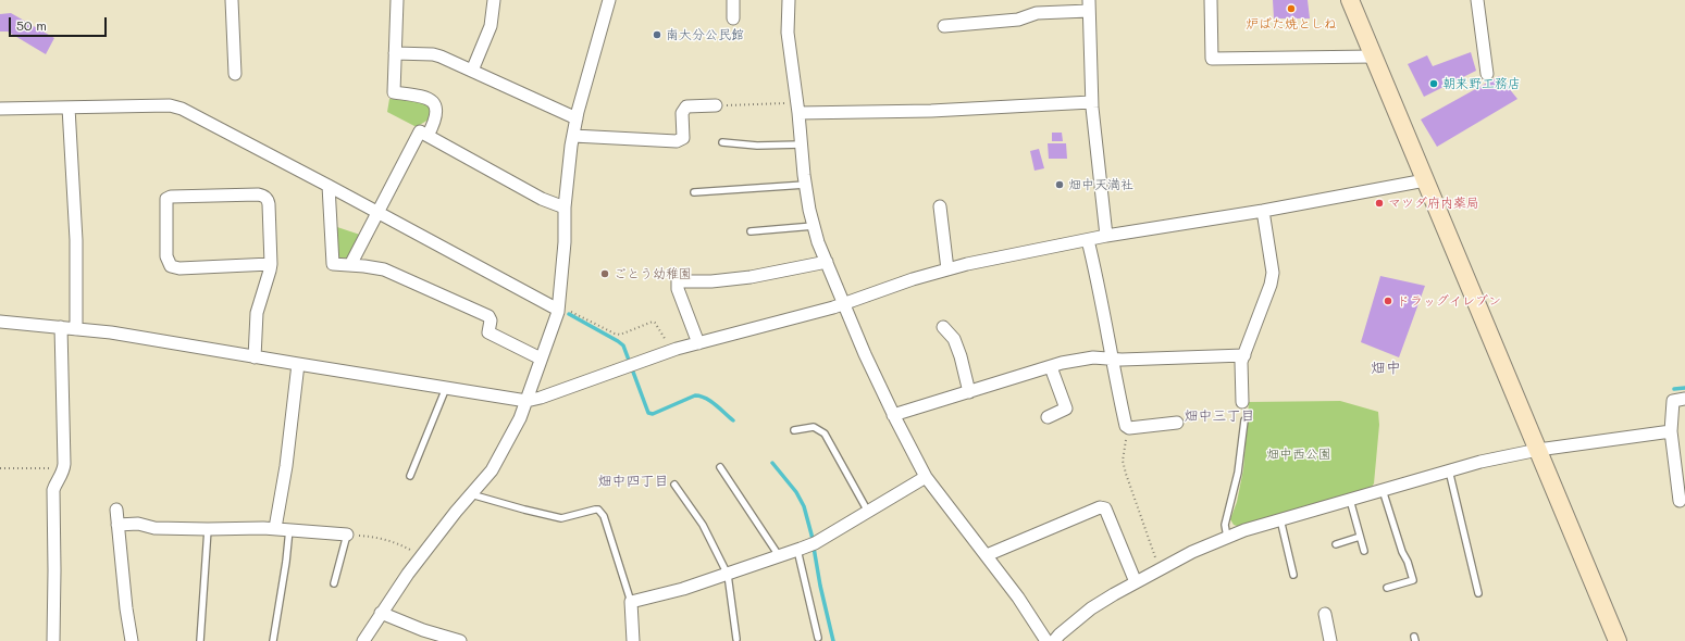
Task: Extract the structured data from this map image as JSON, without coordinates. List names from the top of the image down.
{
  "districts": ["畑中", "畑中三丁目", "畑中四丁目"],
  "parks": ["畑中西公園"],
  "places": [
    "炉ばた焼としね",
    "南大分公民館",
    "朝来野工務店",
    "畑中天満社",
    "マツダ府内薬局",
    "ごとう幼稚園",
    "ドラッグイレブン"
  ],
  "scale_bar": "50 m"
}
